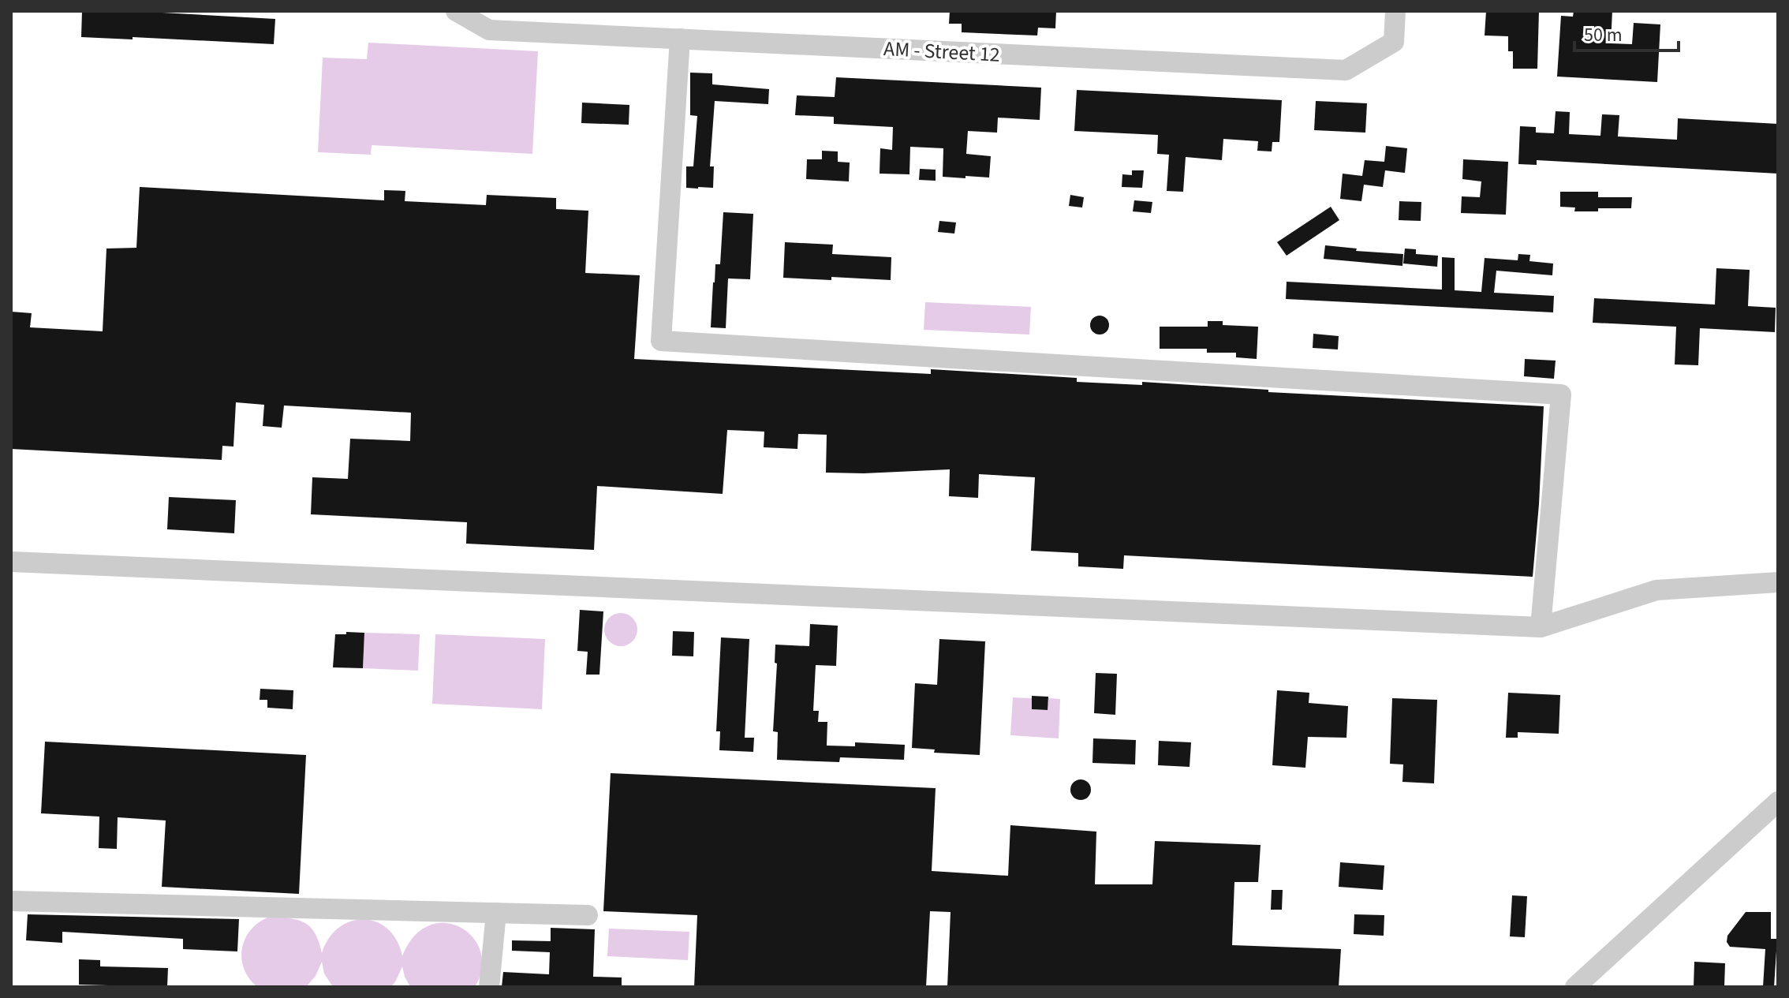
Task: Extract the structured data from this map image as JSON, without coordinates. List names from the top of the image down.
{
  "streets": {
    "lane": ["AM - Street 12"]
  },
  "scale_bar": "50 m"
}
